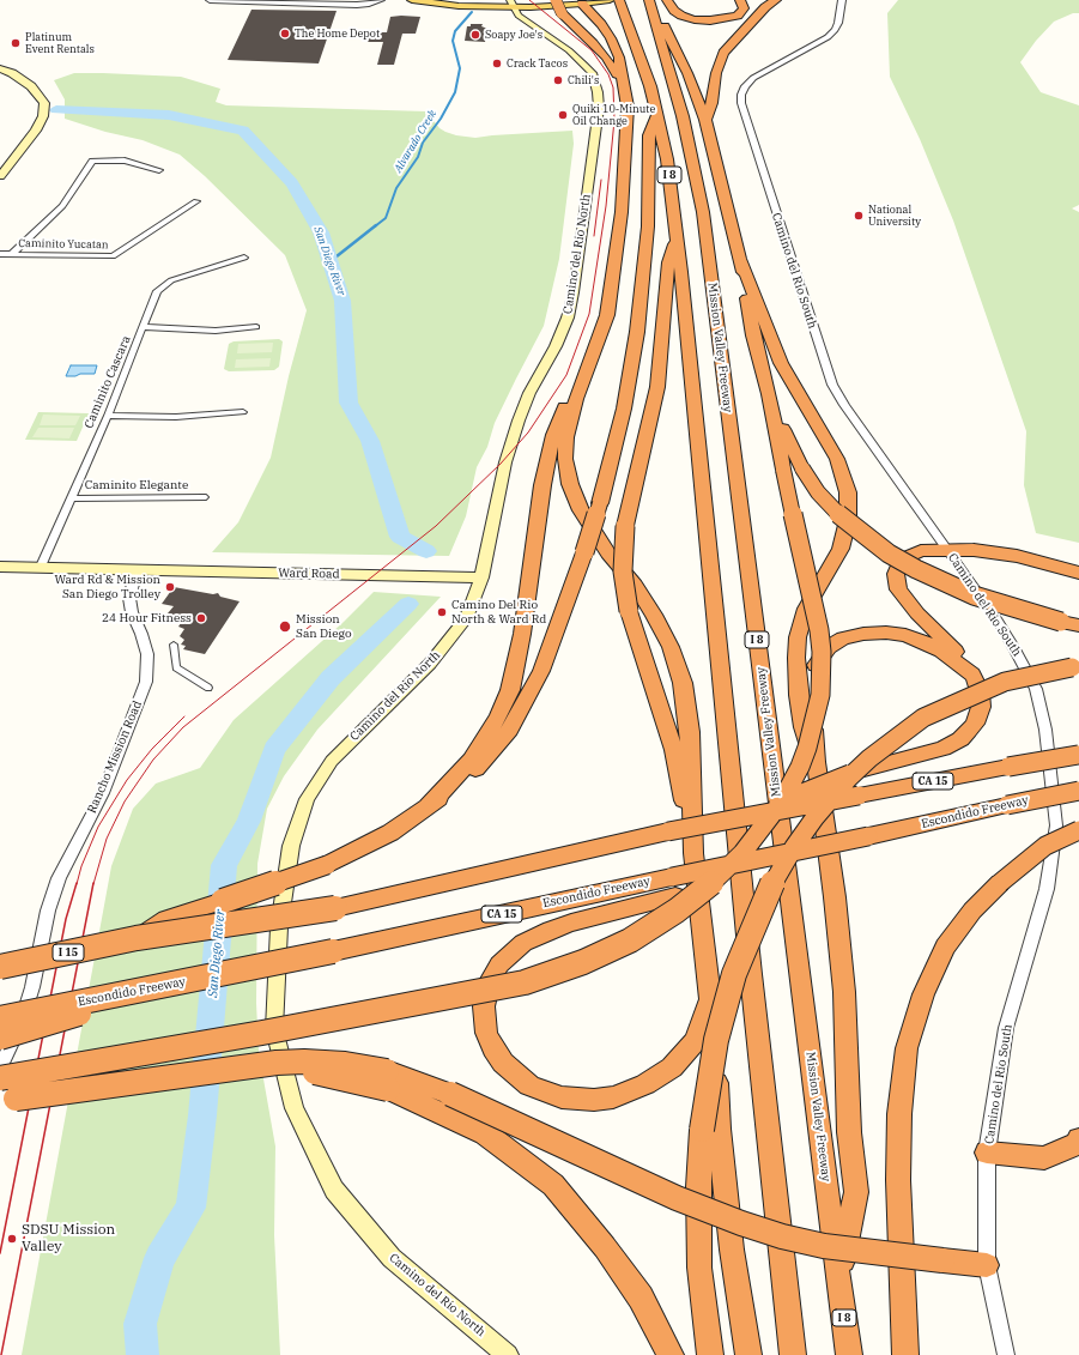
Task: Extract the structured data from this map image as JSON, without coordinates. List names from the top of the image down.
{
  "streets": {
    "highway": [
      "I 8",
      "Mission Valley Freeway",
      "CA 15",
      "Escondido Freeway",
      "I 15"
    ],
    "main road": ["Camino del Rio North", "Ward Road"],
    "street": [
      "Caminito Yucatan",
      "Camino del Rio South",
      "Caminito Cascara",
      "Caminito Elegante",
      "Rancho Mission Road"
    ]
  },
  "crossings": [
    ["Camino del Rio North", "Ward Road"],
    ["Camino del Rio South", "CA 15"],
    ["Caminito Cascara", "Caminito Elegante"],
    ["Ward Road", "Rancho Mission Road"],
    ["CA 15", "I 15"]
  ],
  "water": ["Alvarado Creek", "San Diego River"],
  "places": [
    "The Home Depot",
    "Soapy Joe's",
    "Platinum Event Rentals",
    "Crack Tacos",
    "Chili's",
    "Quiki 10-Minute Oil Change",
    "National University",
    "Ward Rd & Mission San Diego Trolley",
    "Camino Del Rio North & Ward Rd",
    "24 Hour Fitness",
    "Mission San Diego",
    "SDSU Mission Valley"
  ]
}
